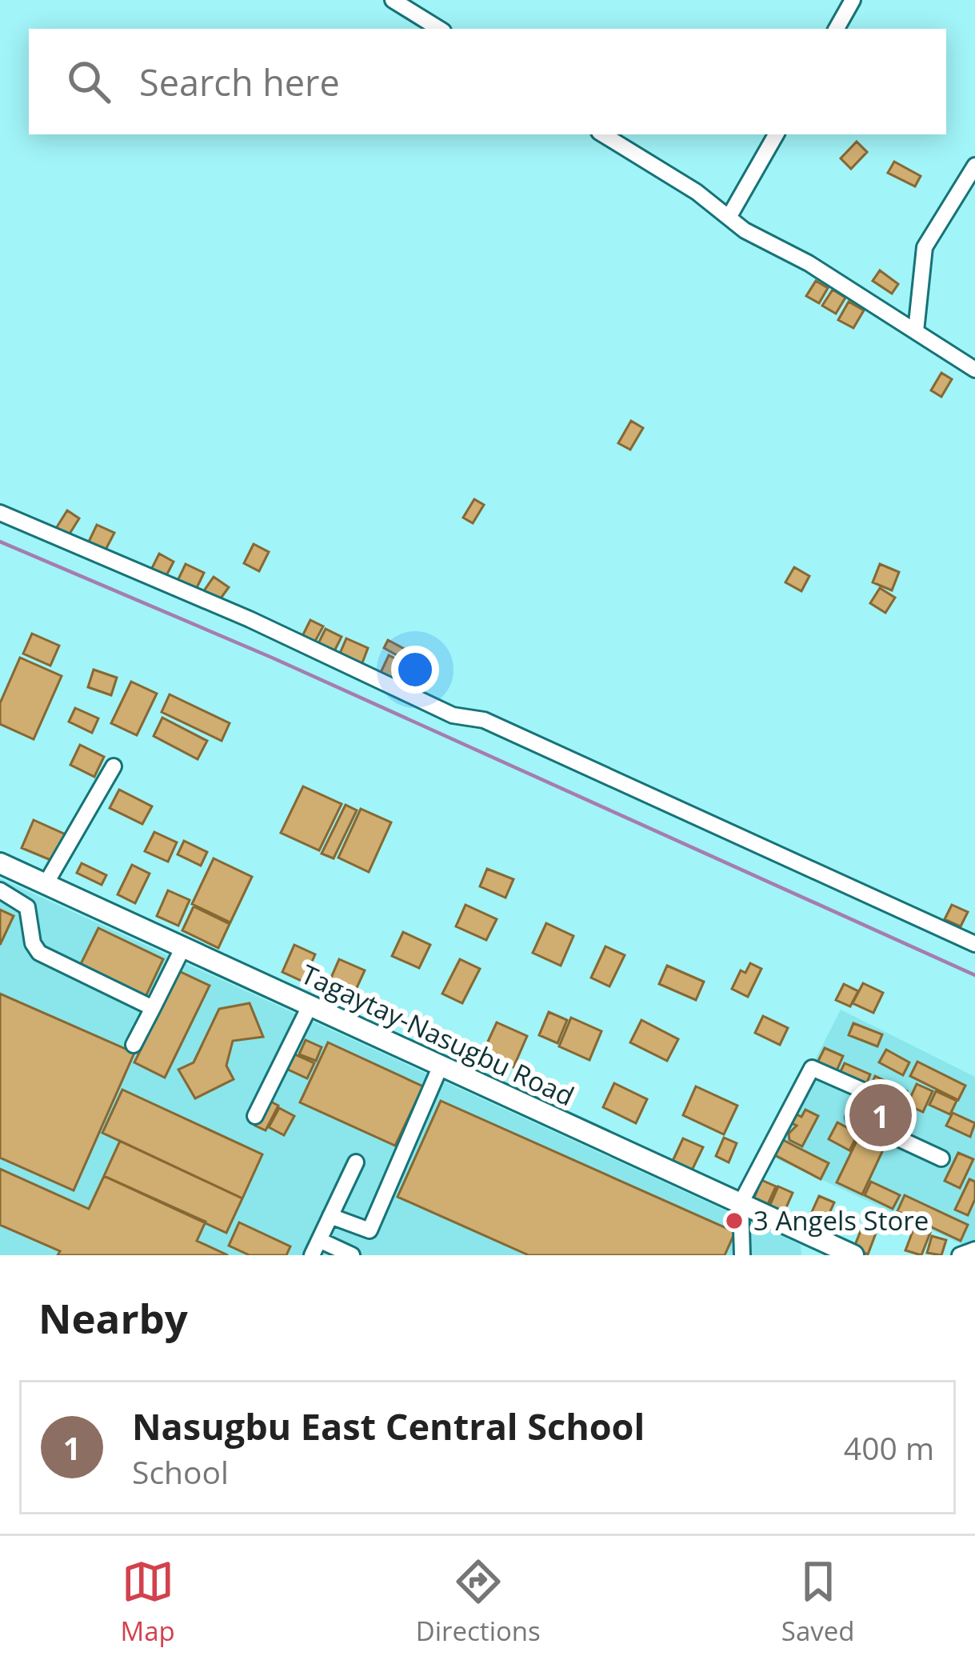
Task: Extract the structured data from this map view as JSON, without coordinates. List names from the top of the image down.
{
  "streets": {
    "main road": ["Tagaytay-Nasugbu Road"]
  },
  "places": ["3 Angels Store"],
  "page": {
    "search": "Search here",
    "pins": "1",
    "heading": "Nearby",
    "list": [
      {
        "mark": "1",
        "name": "Nasugbu East Central School",
        "note": "School",
        "value": "400 m"
      }
    ],
    "nav": ["Map", "Directions", "Saved"]
  }
}
